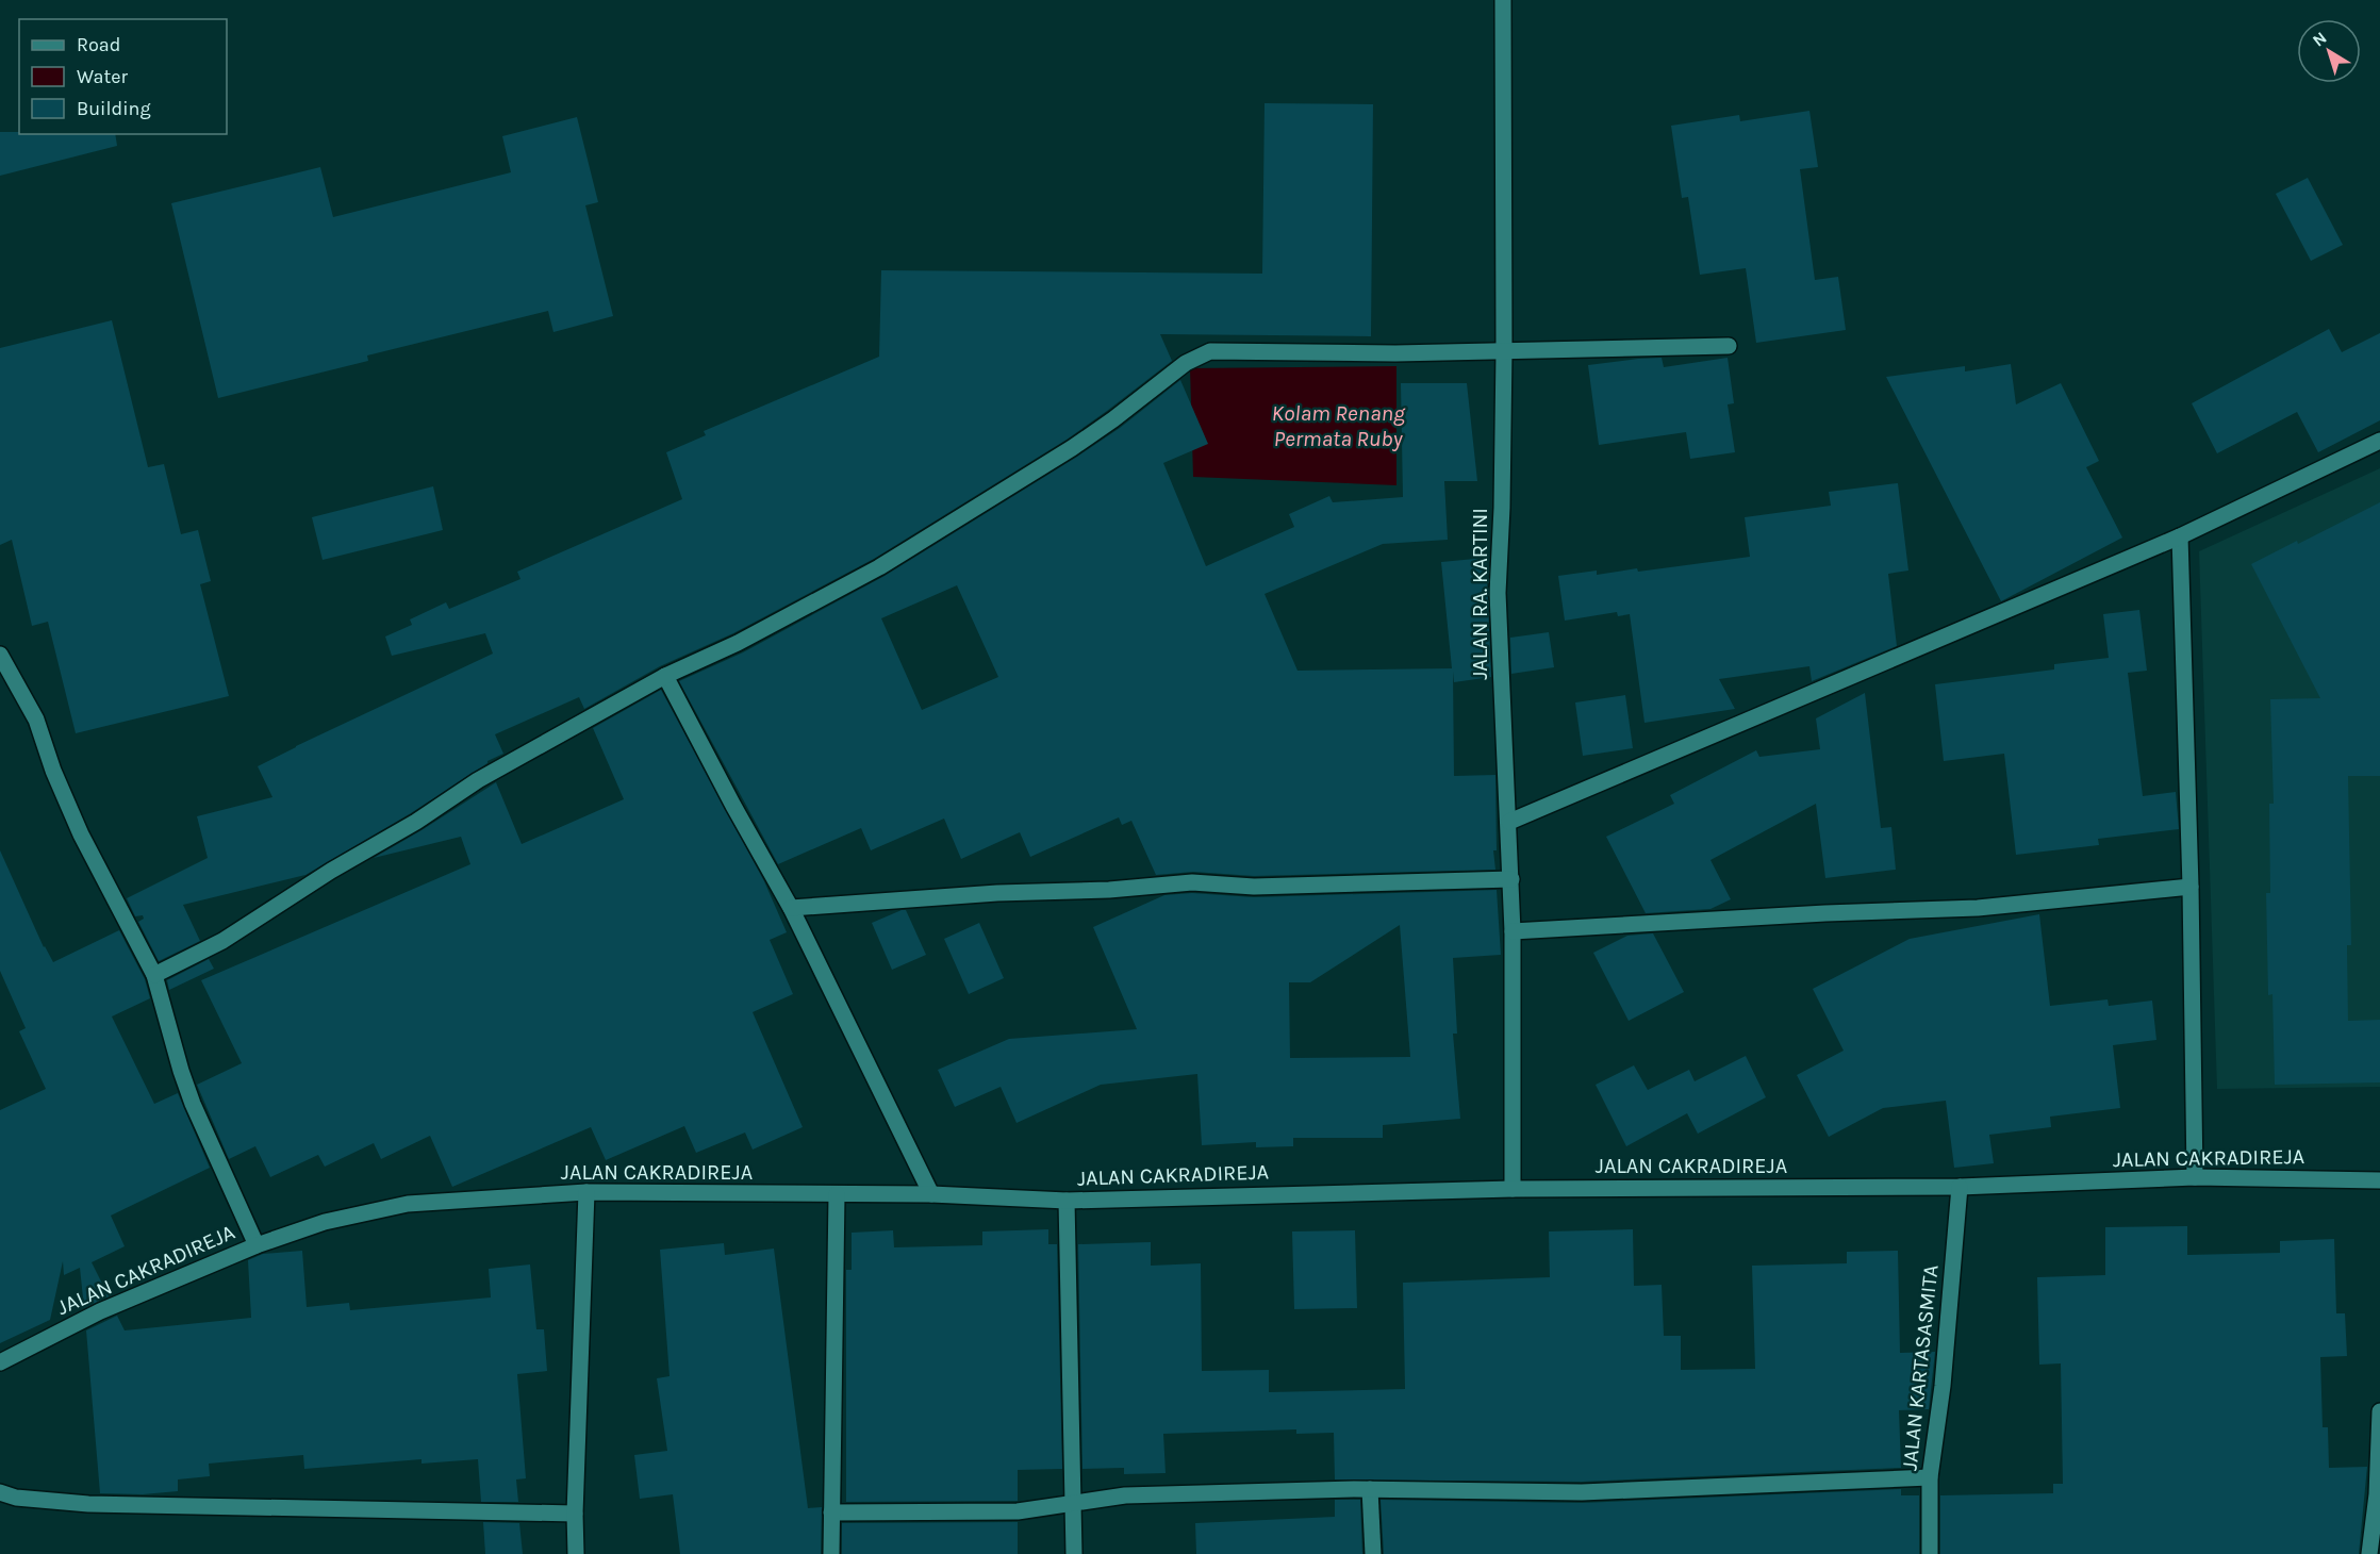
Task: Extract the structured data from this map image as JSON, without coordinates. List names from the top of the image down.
{
  "streets": {
    "street": ["JALAN RA. KARTINI", "JALAN CAKRADIREJA", "JALAN KARTASASMITA"]
  },
  "crossings": [
    ["JALAN RA. KARTINI", "JALAN CAKRADIREJA"],
    ["JALAN CAKRADIREJA", "JALAN KARTASASMITA"]
  ],
  "water": ["Kolam Renang Permata Ruby"],
  "legend": ["Road", "Water", "Building"],
  "north": "top left"
}
